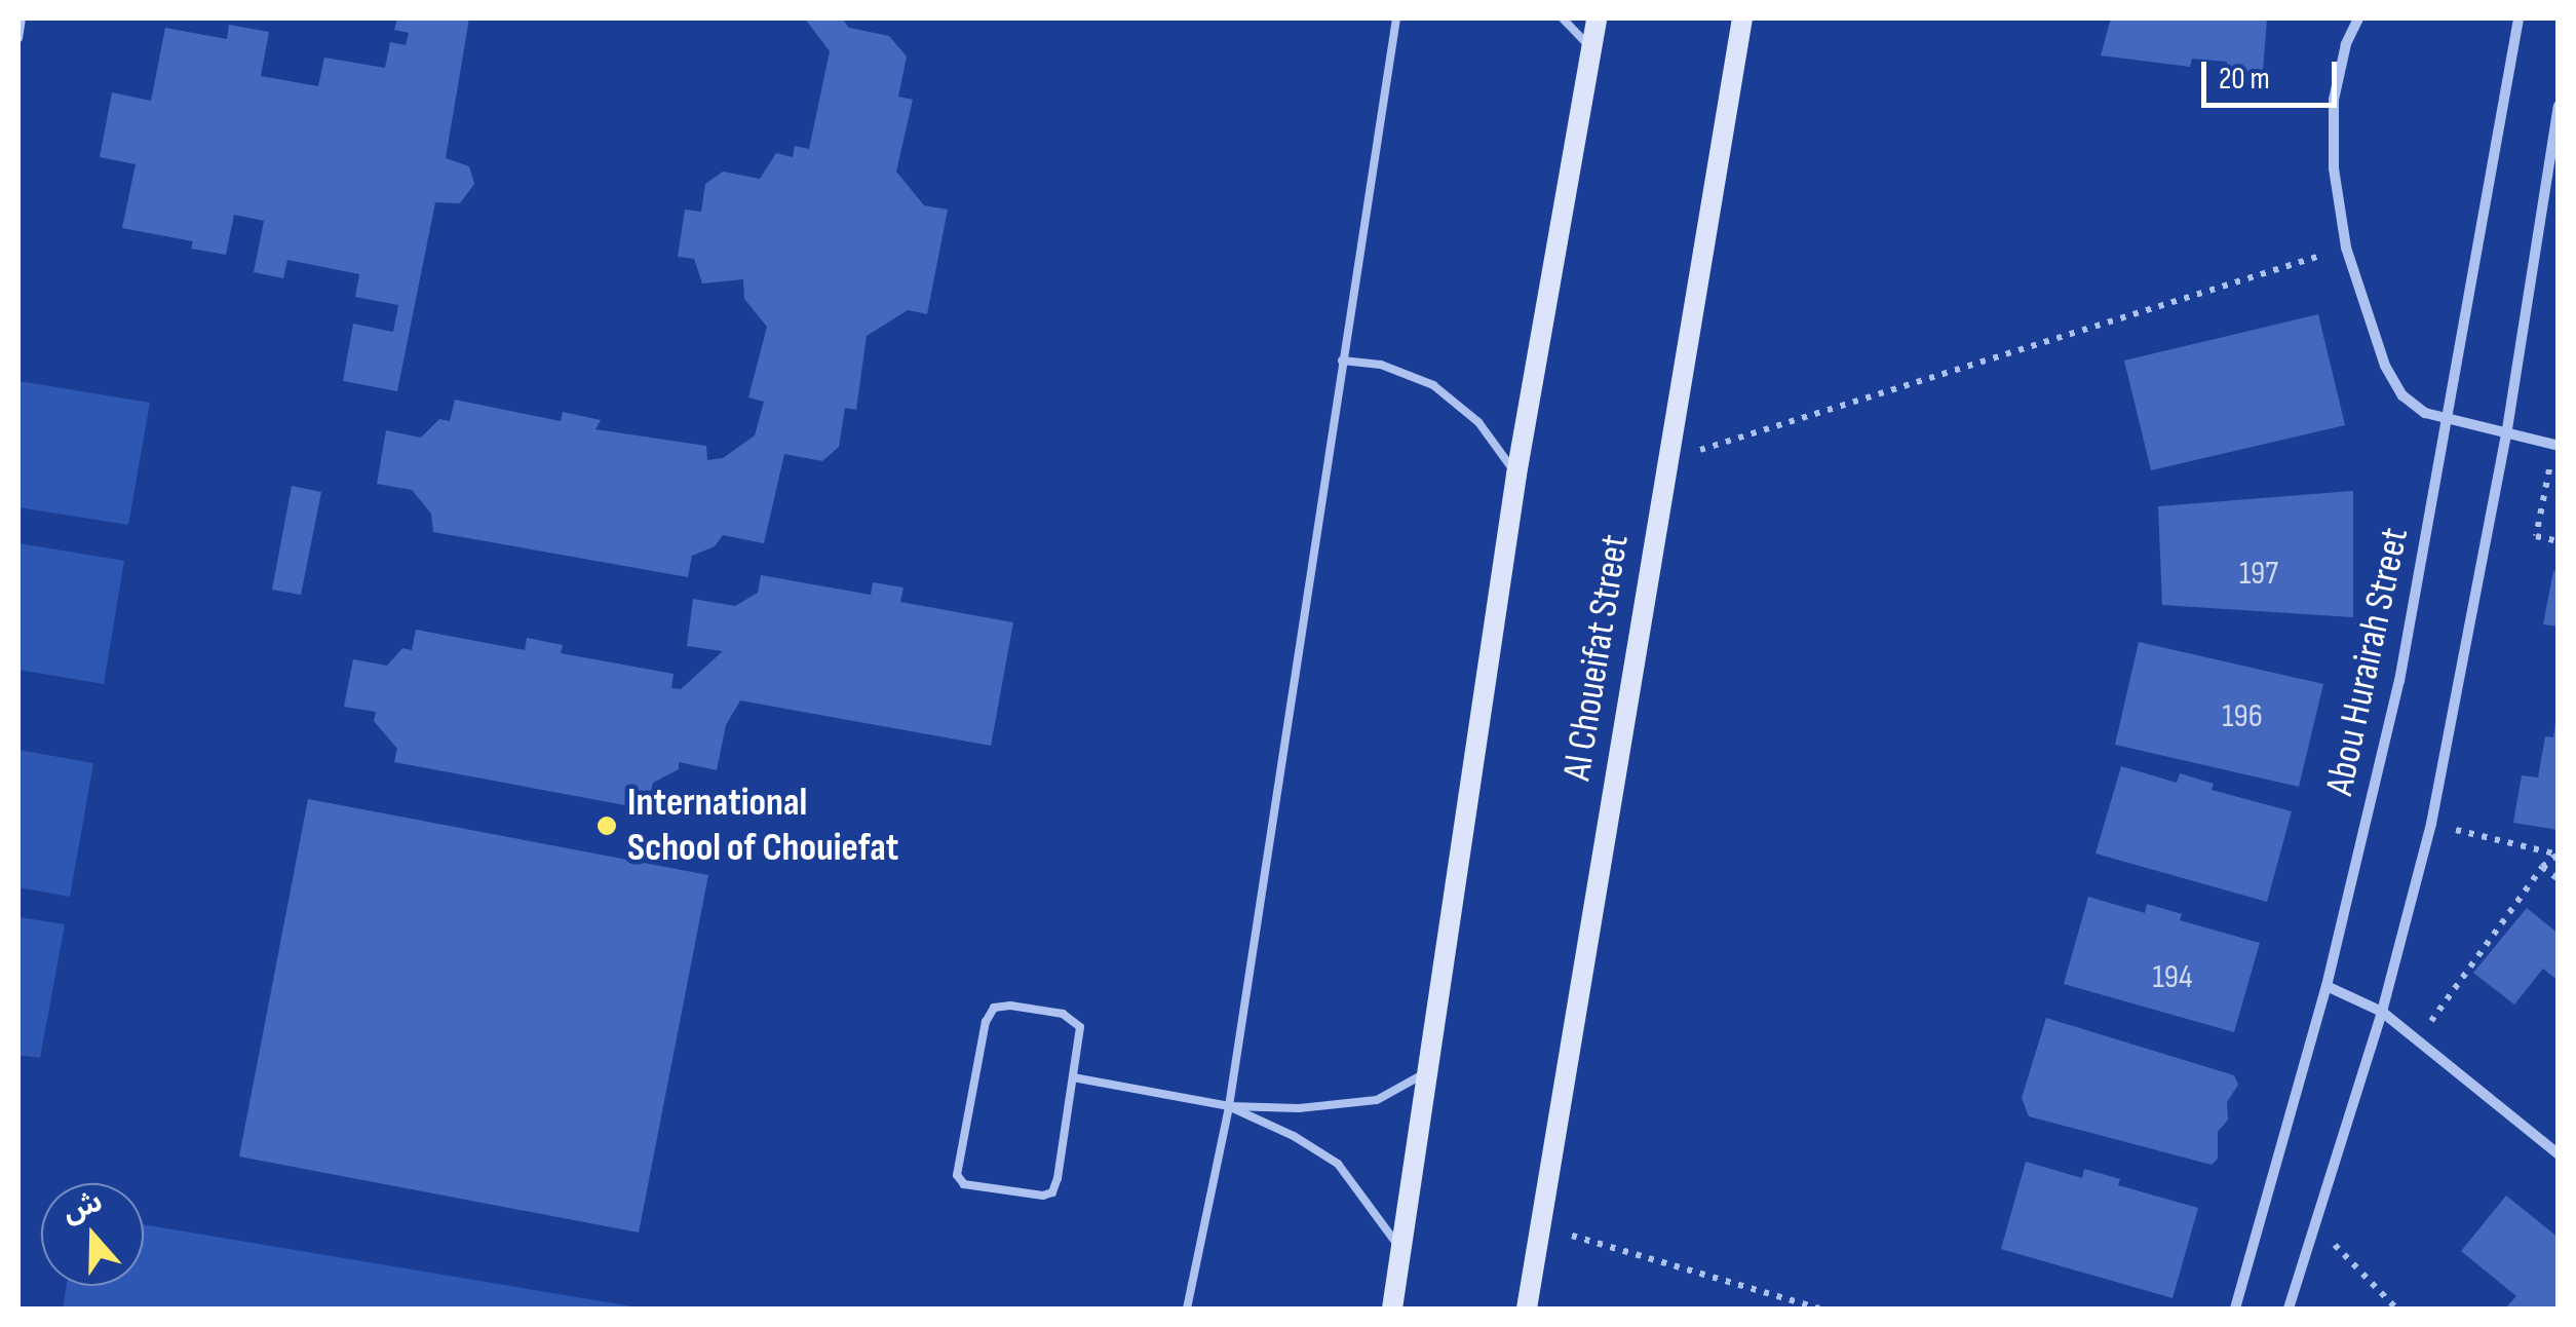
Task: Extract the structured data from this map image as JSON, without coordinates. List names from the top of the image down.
{
  "streets": {
    "main road": ["Al Choueifat Street"],
    "street": ["Abou Hurairah Street"]
  },
  "places": ["International School of Chouiefat"],
  "house_numbers": ["197", "196", "194"],
  "scale_bar": "20 m",
  "north": "top"
}
